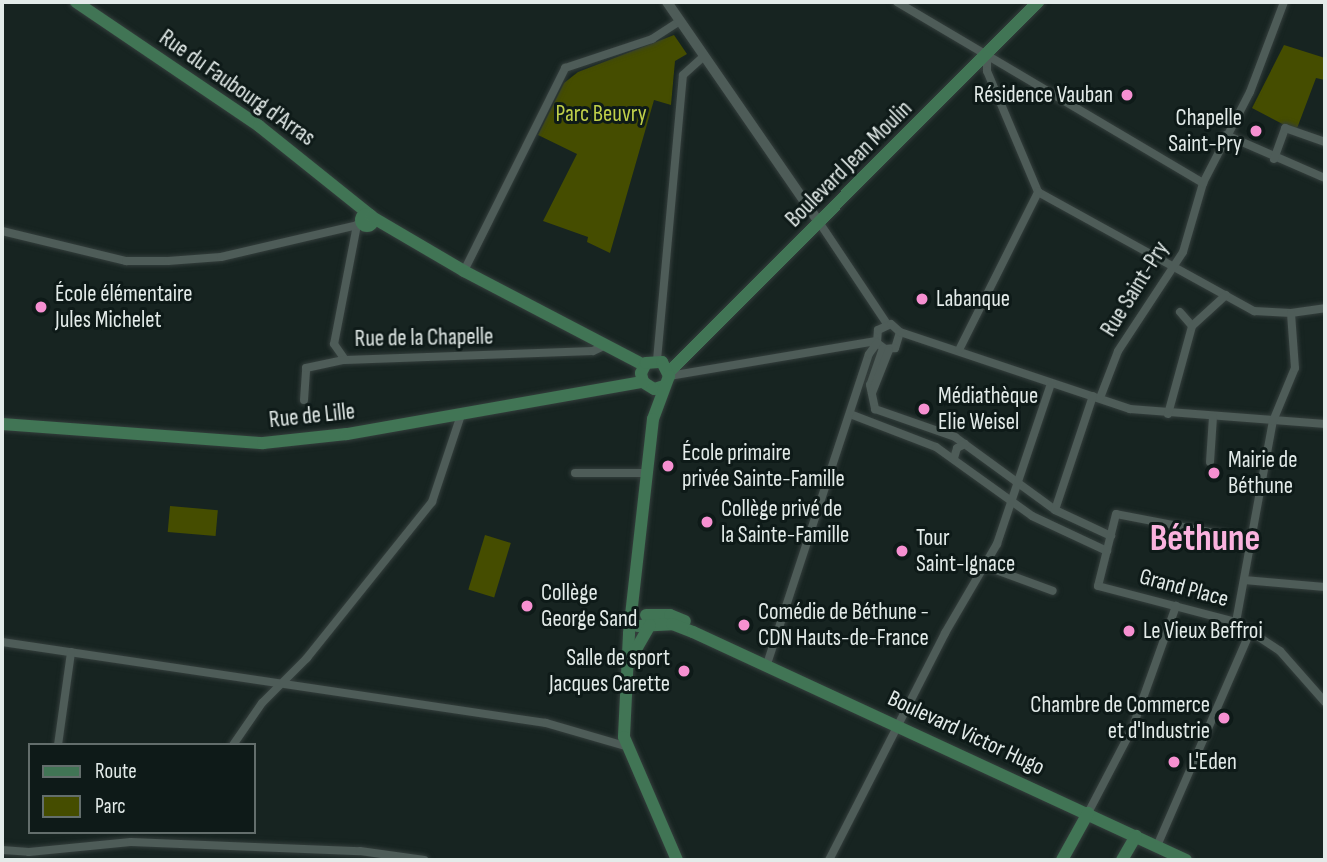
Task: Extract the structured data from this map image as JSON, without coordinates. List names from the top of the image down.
{
  "streets": {
    "main road": [
      "Rue du Faubourg d'Arras",
      "Boulevard Jean Moulin",
      "Rue de Lille",
      "Boulevard Victor Hugo"
    ],
    "street": ["Rue Saint-Pry", "Rue de la Chapelle", "Grand Place"]
  },
  "crossings": [
    ["Rue du Faubourg d'Arras", "Boulevard Jean Moulin"],
    ["Rue du Faubourg d'Arras", "Rue de la Chapelle"],
    ["Rue du Faubourg d'Arras", "Rue de Lille"],
    ["Boulevard Jean Moulin", "Rue de Lille"]
  ],
  "districts": ["Béthune"],
  "parks": ["Parc Beuvry"],
  "places": [
    "Résidence Vauban",
    "Chapelle Saint-Pry",
    "Labanque",
    "École élémentaire Jules Michelet",
    "Médiathèque Elie Weisel",
    "École primaire privée Sainte-Famille",
    "Mairie de Béthune",
    "Collège privé de la Sainte-Famille",
    "Tour Saint-Ignace",
    "Collège George Sand",
    "Comédie de Béthune - CDN Hauts-de-France",
    "Le Vieux Beffroi",
    "Salle de sport Jacques Carette",
    "Chambre de Commerce et d'Industrie",
    "L'Eden"
  ],
  "legend": ["Route", "Parc"]
}
